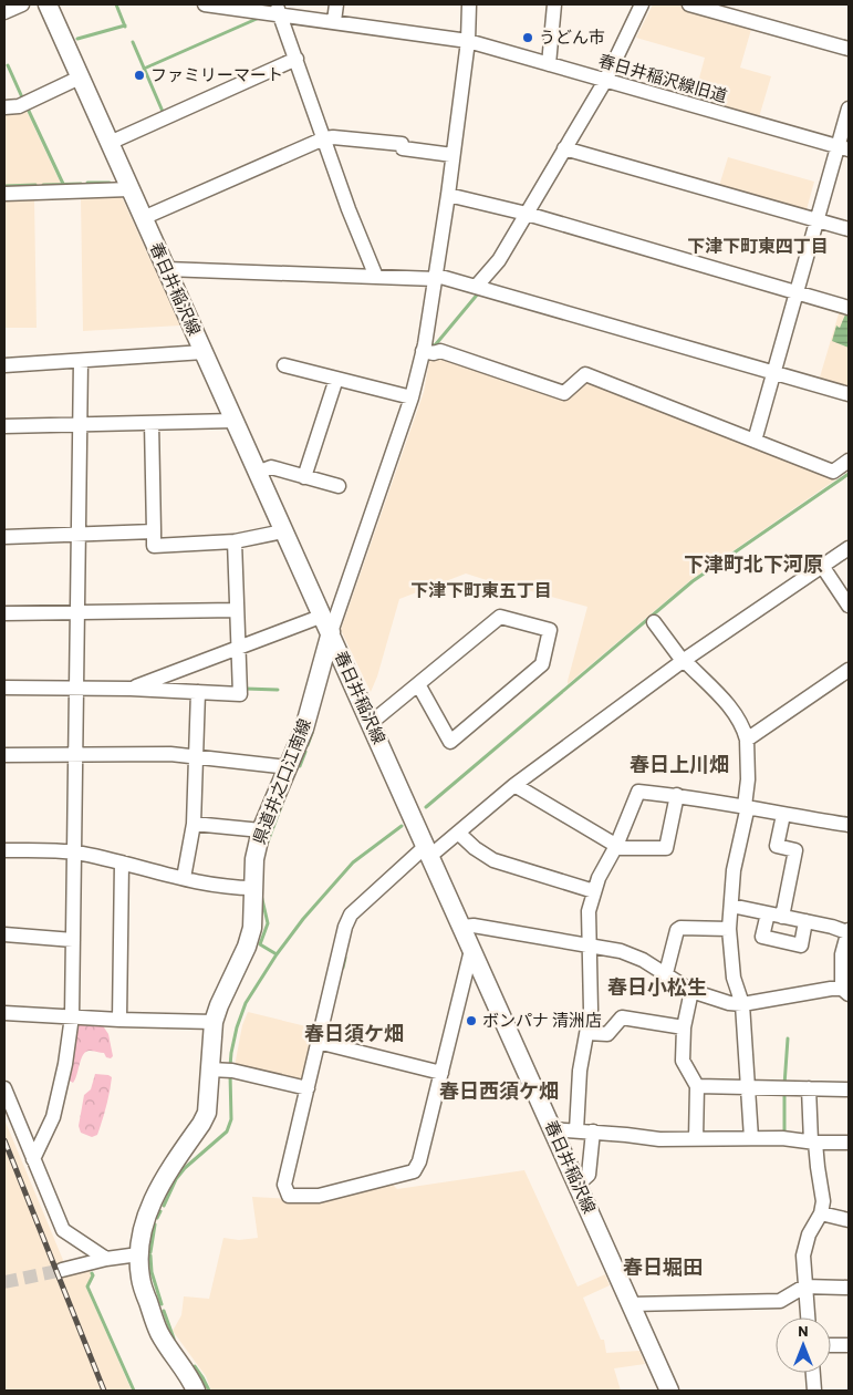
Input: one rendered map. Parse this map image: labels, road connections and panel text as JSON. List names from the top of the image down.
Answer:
{
  "streets": {
    "main road": ["春日井稲沢線", "県道井之口江南線"],
    "street": ["春日井稲沢線旧道"]
  },
  "crossings": [
    ["春日井稲沢線", "県道井之口江南線"]
  ],
  "districts": [
    "下津下町東四丁目",
    "下津町北下河原",
    "下津下町東五丁目",
    "春日上川畑",
    "春日小松生",
    "春日須ケ畑",
    "春日西須ケ畑",
    "春日堀田"
  ],
  "places": ["うどん市", "ファミリーマート", "ボンパナ 清洲店"],
  "north": "top"
}
